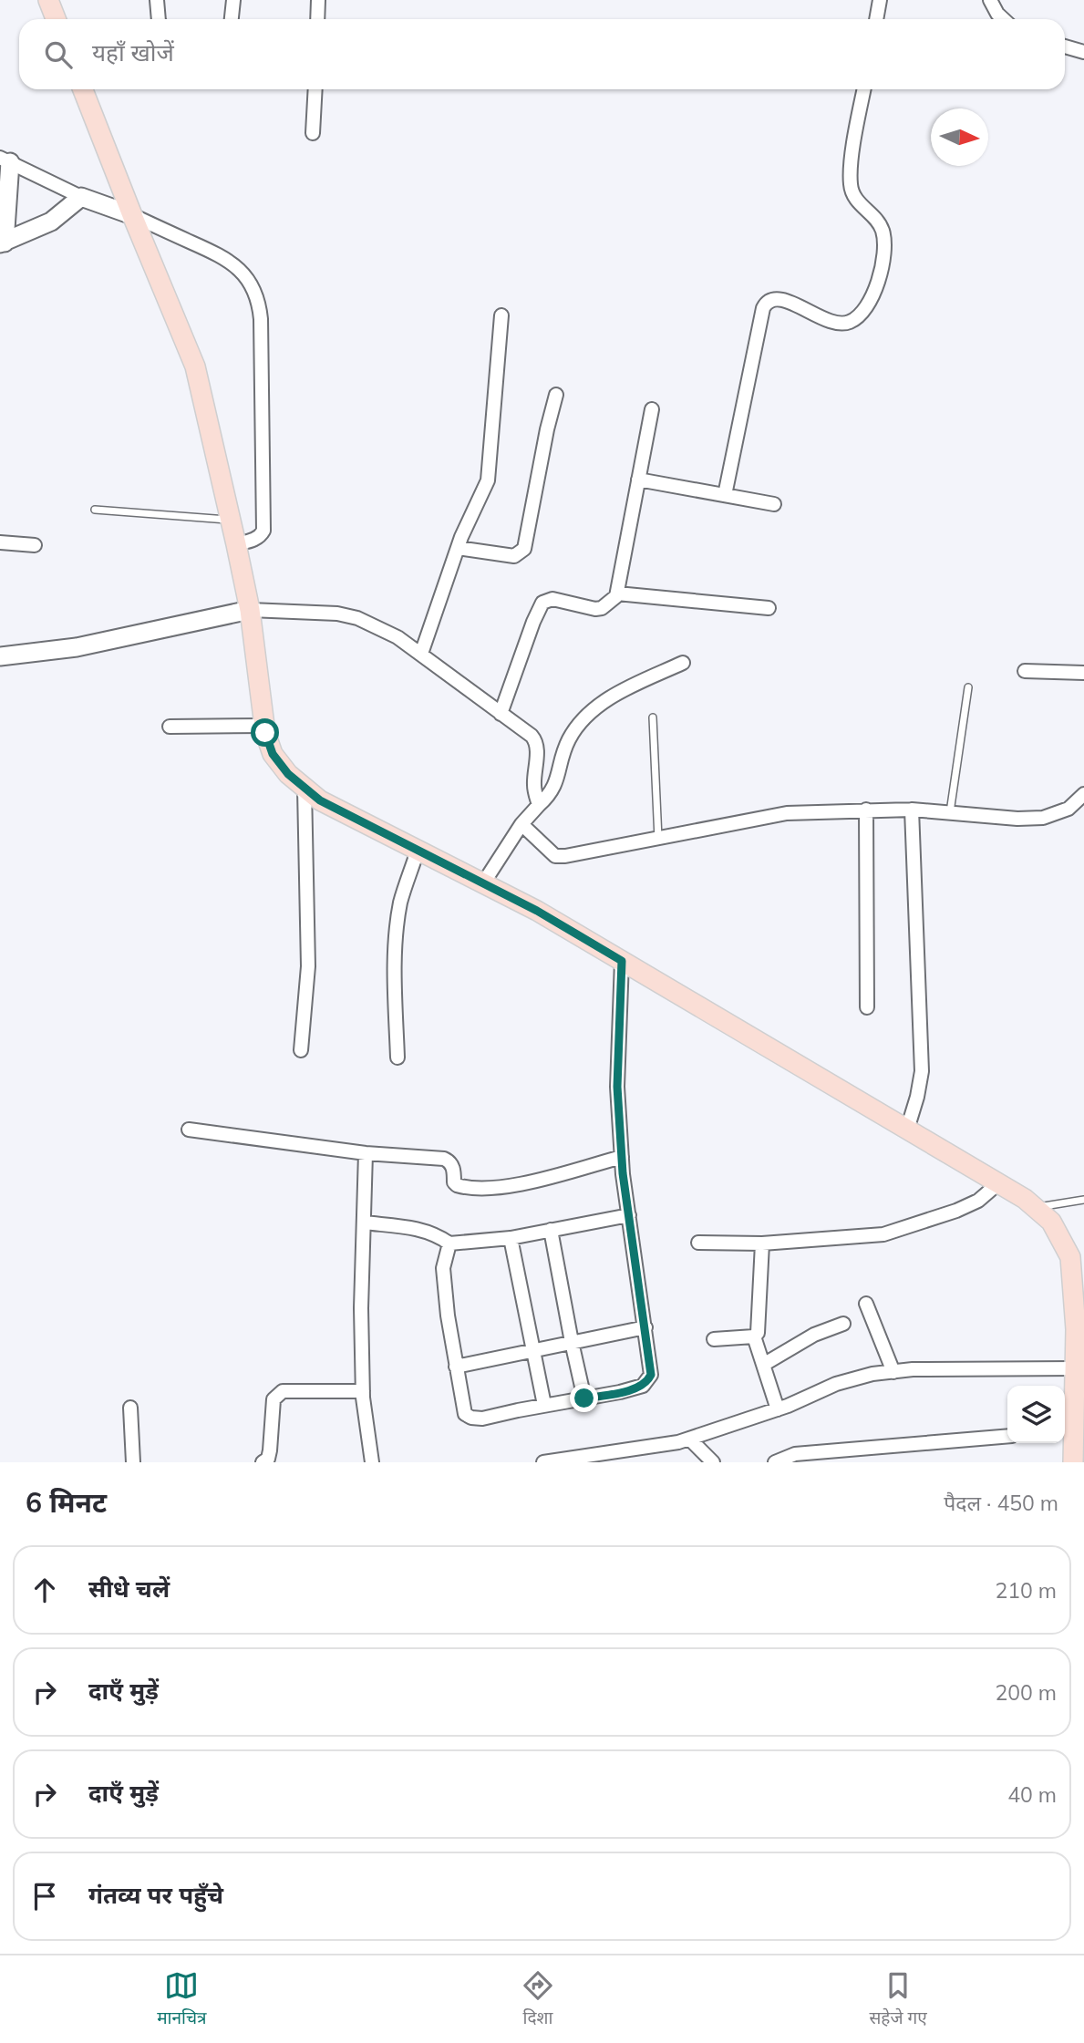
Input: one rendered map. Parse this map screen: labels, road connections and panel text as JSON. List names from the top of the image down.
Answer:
{
  "north": "right",
  "page": {
    "search": "यहाँ खोजें",
    "heading": ["6 मिनट", "पैदल · 450 m"],
    "list": [
      ["सीधे चलें", "210 m"],
      ["दाएँ मुड़ें", "200 m"],
      ["दाएँ मुड़ें", "40 m"],
      "गंतव्य पर पहुँचे"
    ],
    "nav": ["मानचित्र", "दिशा", "सहेजे गए"]
  }
}
